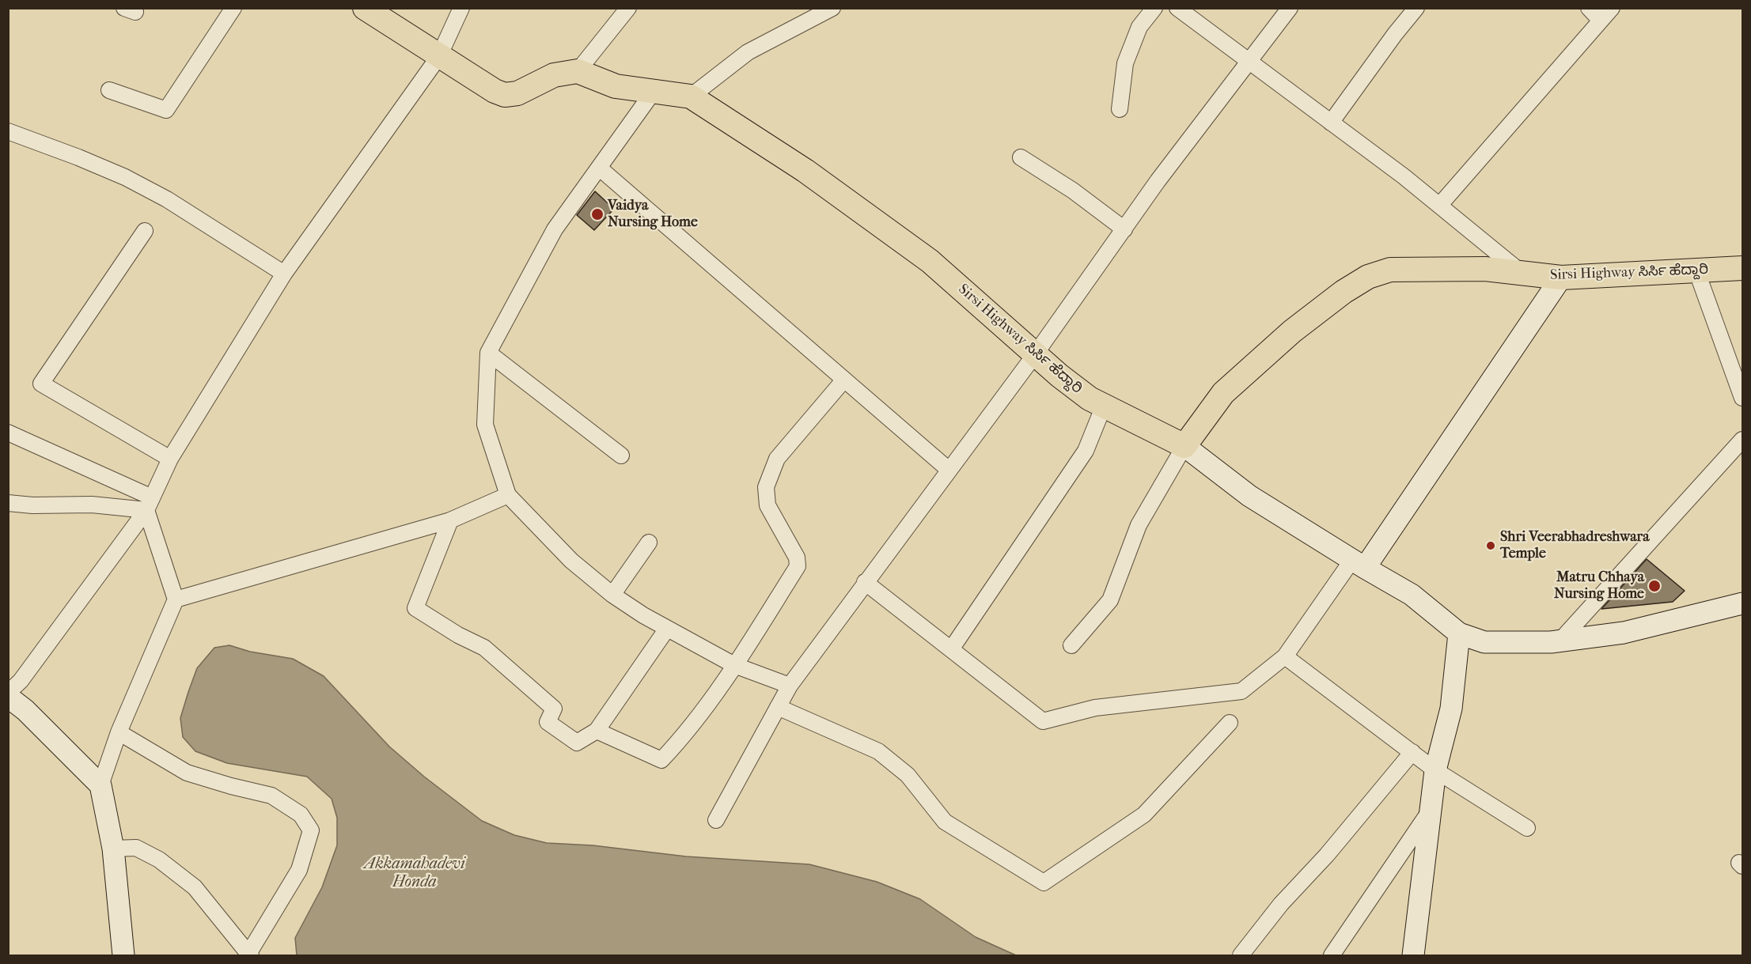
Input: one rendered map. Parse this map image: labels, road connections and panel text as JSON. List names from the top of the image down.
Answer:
{
  "streets": {
    "main road": ["Sirsi Highway ಸಿರ್ಸಿ ಹೆದ್ದಾರಿ"]
  },
  "water": ["Akkamahadevi Honda"],
  "places": ["Vaidya Nursing Home", "Shri Veerabhadreshwara Temple", "Matru Chhaya Nursing Home"]
}
